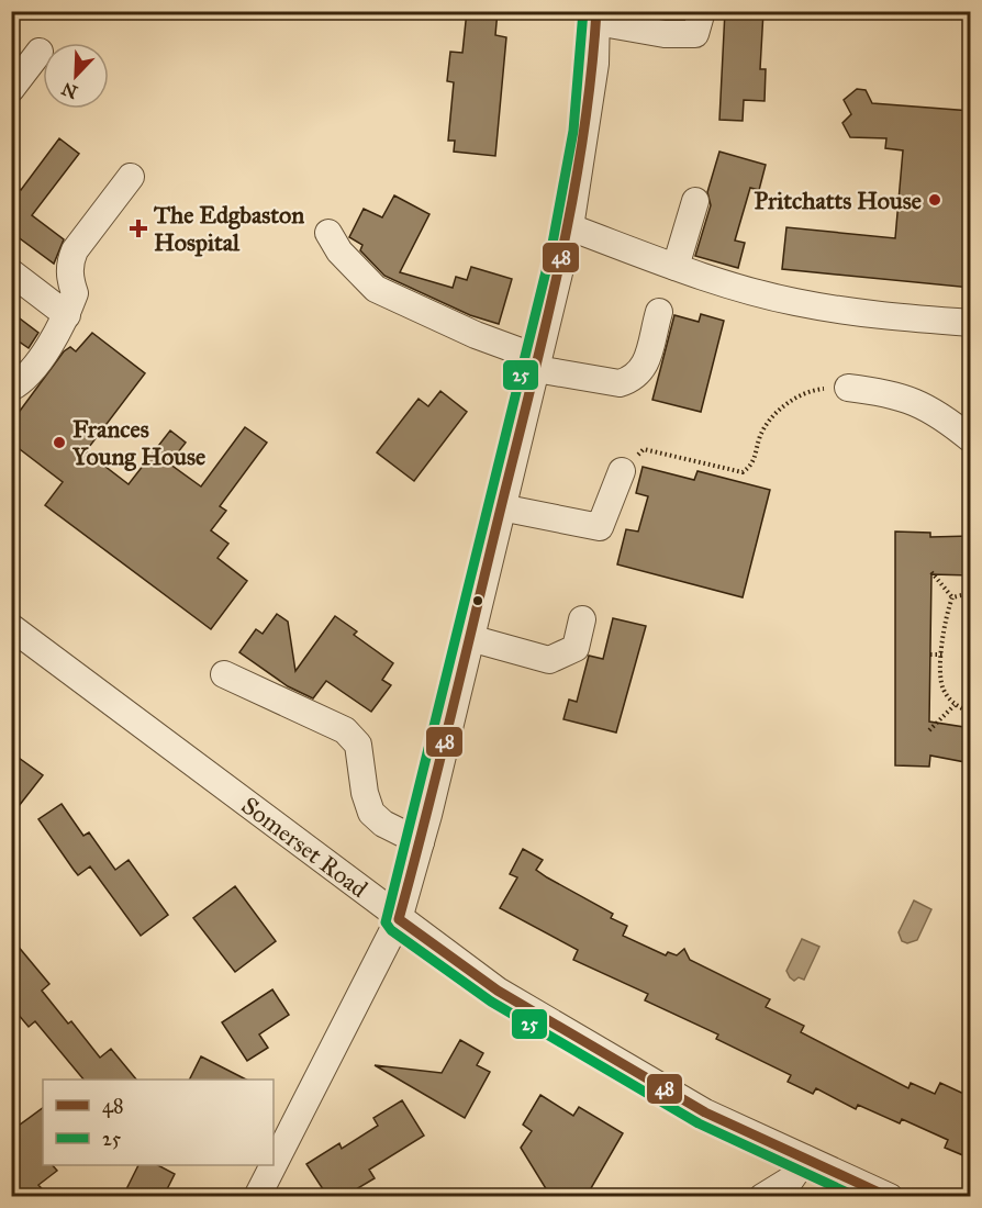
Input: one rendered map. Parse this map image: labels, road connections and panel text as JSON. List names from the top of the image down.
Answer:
{
  "streets": {
    "street": ["Somerset Road"]
  },
  "places": {
    "other": ["Pritchatts House", "Frances Young House"],
    "health": ["The Edgbaston Hospital"]
  },
  "lines": ["transit line 48", "transit line 25"],
  "legend": ["48", "25"],
  "north": "bottom left"
}
